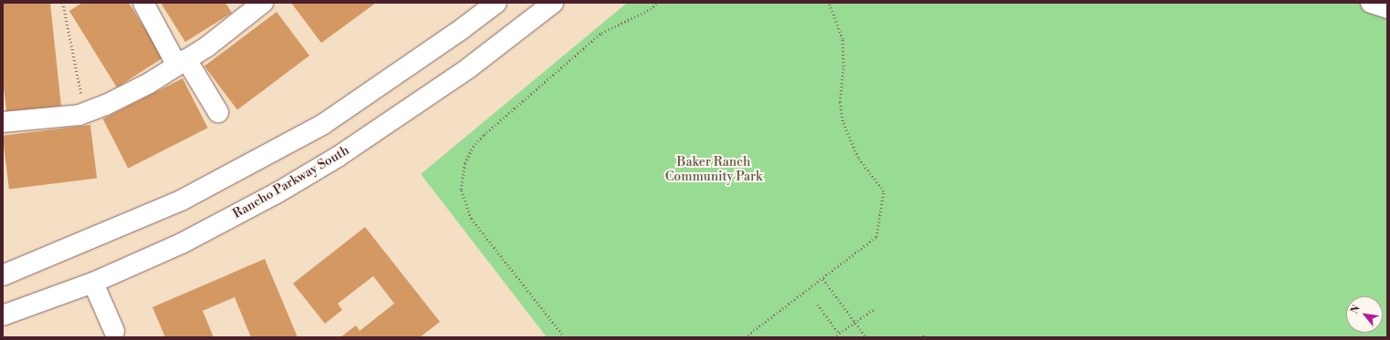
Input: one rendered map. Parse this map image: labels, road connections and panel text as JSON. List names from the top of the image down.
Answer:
{
  "streets": {
    "street": ["Rancho Parkway South"]
  },
  "parks": ["Baker Ranch Community Park"],
  "north": "top left"
}
